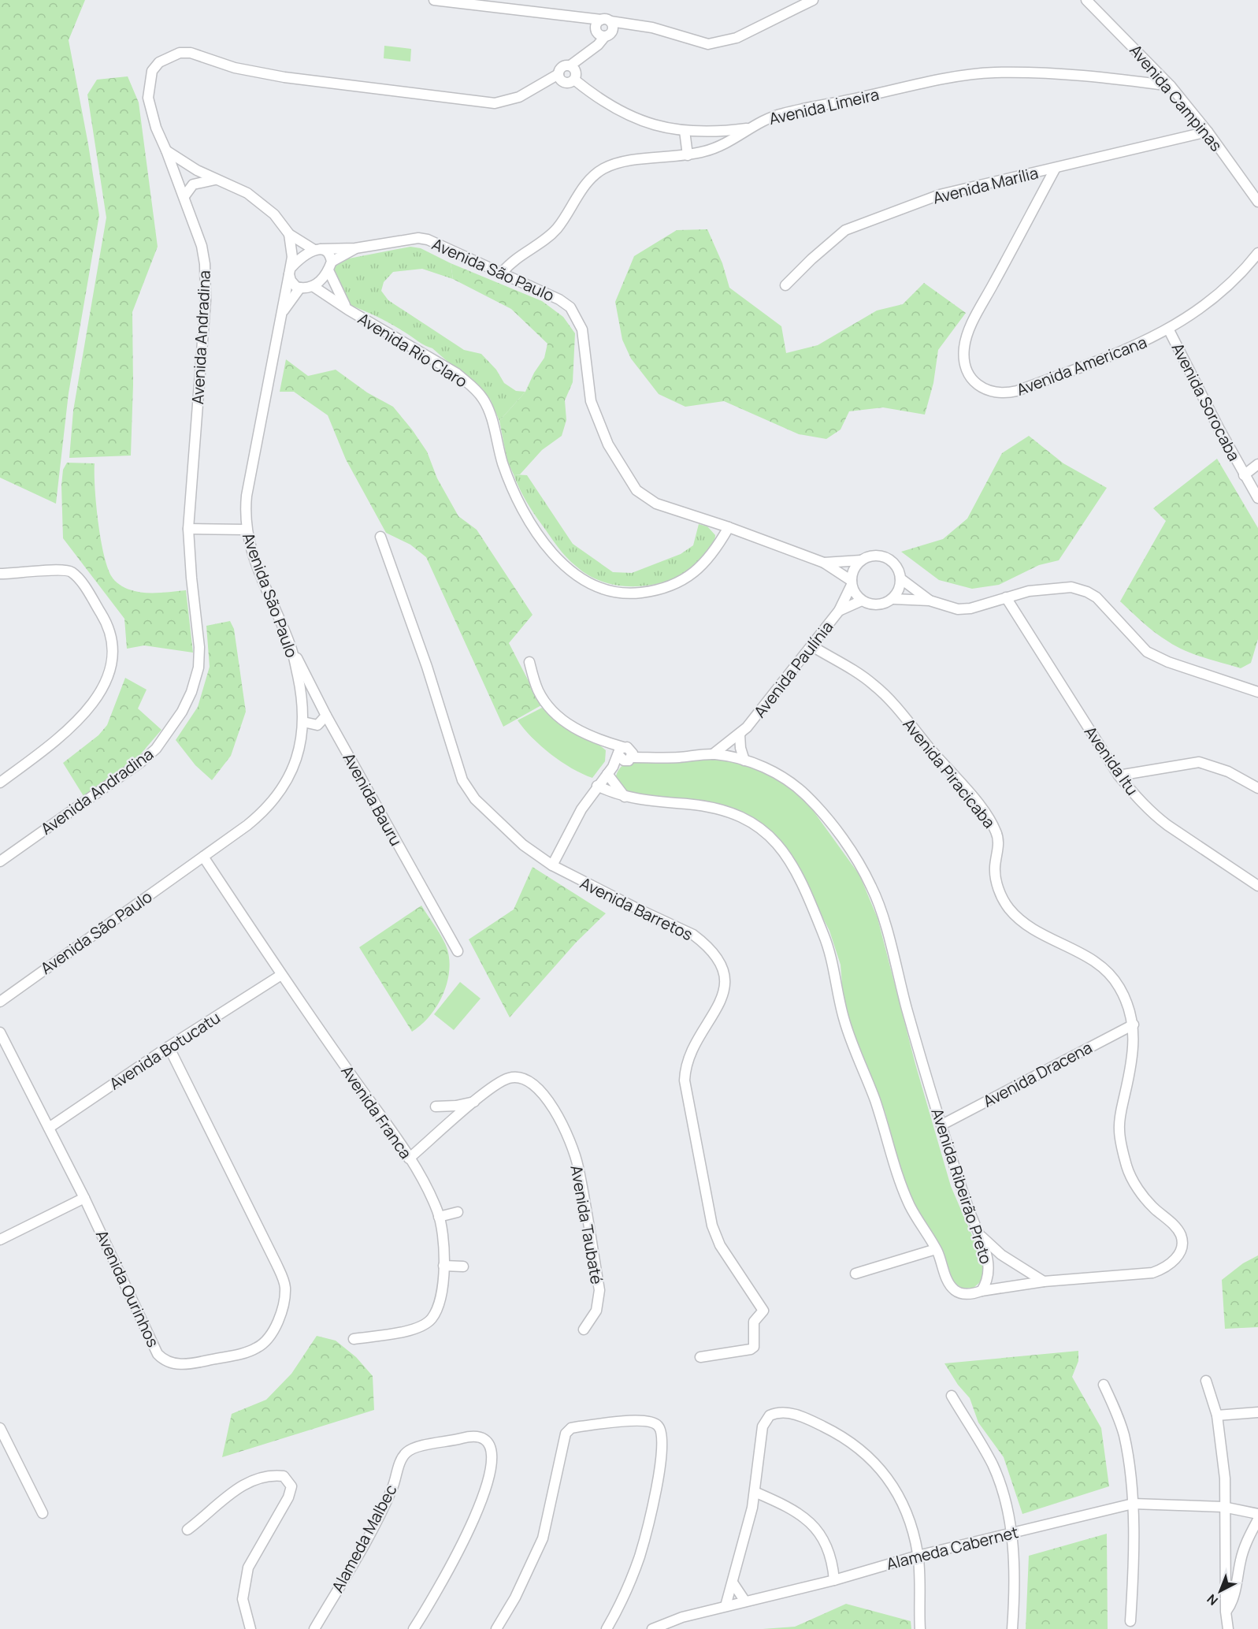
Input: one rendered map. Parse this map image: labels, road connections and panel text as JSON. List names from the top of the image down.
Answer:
{
  "streets": {
    "street": [
      "Avenida Campinas",
      "Avenida Limeira",
      "Avenida Marília",
      "Avenida São Paulo",
      "Avenida Andradina",
      "Avenida Rio Claro",
      "Avenida Americana",
      "Avenida Sorocaba",
      "Avenida Paulínia",
      "Avenida Itu",
      "Avenida Piracicaba",
      "Avenida Bauru",
      "Avenida Barretos",
      "Avenida Botucatu",
      "Avenida Dracena",
      "Avenida Franca",
      "Avenida Ribeirão Preto",
      "Avenida Taubaté",
      "Avenida Ourinhos",
      "Alameda Malbec",
      "Alameda Cabernet"
    ]
  },
  "crossings": [
    ["Avenida Campinas", "Avenida Limeira"],
    ["Avenida Campinas", "Avenida Marília"],
    ["Avenida Limeira", "Avenida São Paulo"],
    ["Avenida Marília", "Avenida Americana"],
    ["Avenida São Paulo", "Avenida Rio Claro"],
    ["Avenida São Paulo", "Avenida Paulínia"],
    ["Avenida São Paulo", "Avenida Bauru"],
    ["Avenida São Paulo", "Avenida Franca"],
    ["Avenida Americana", "Avenida Sorocaba"],
    ["Avenida Paulínia", "Avenida Piracicaba"],
    ["Avenida Paulínia", "Avenida Ribeirão Preto"],
    ["Avenida Piracicaba", "Avenida Dracena"],
    ["Avenida Piracicaba", "Avenida Ribeirão Preto"],
    ["Avenida Botucatu", "Avenida Franca"],
    ["Avenida Botucatu", "Avenida Ourinhos"],
    ["Avenida Dracena", "Avenida Ribeirão Preto"],
    ["Avenida Franca", "Avenida Taubaté"]
  ],
  "north": "bottom left"
}
